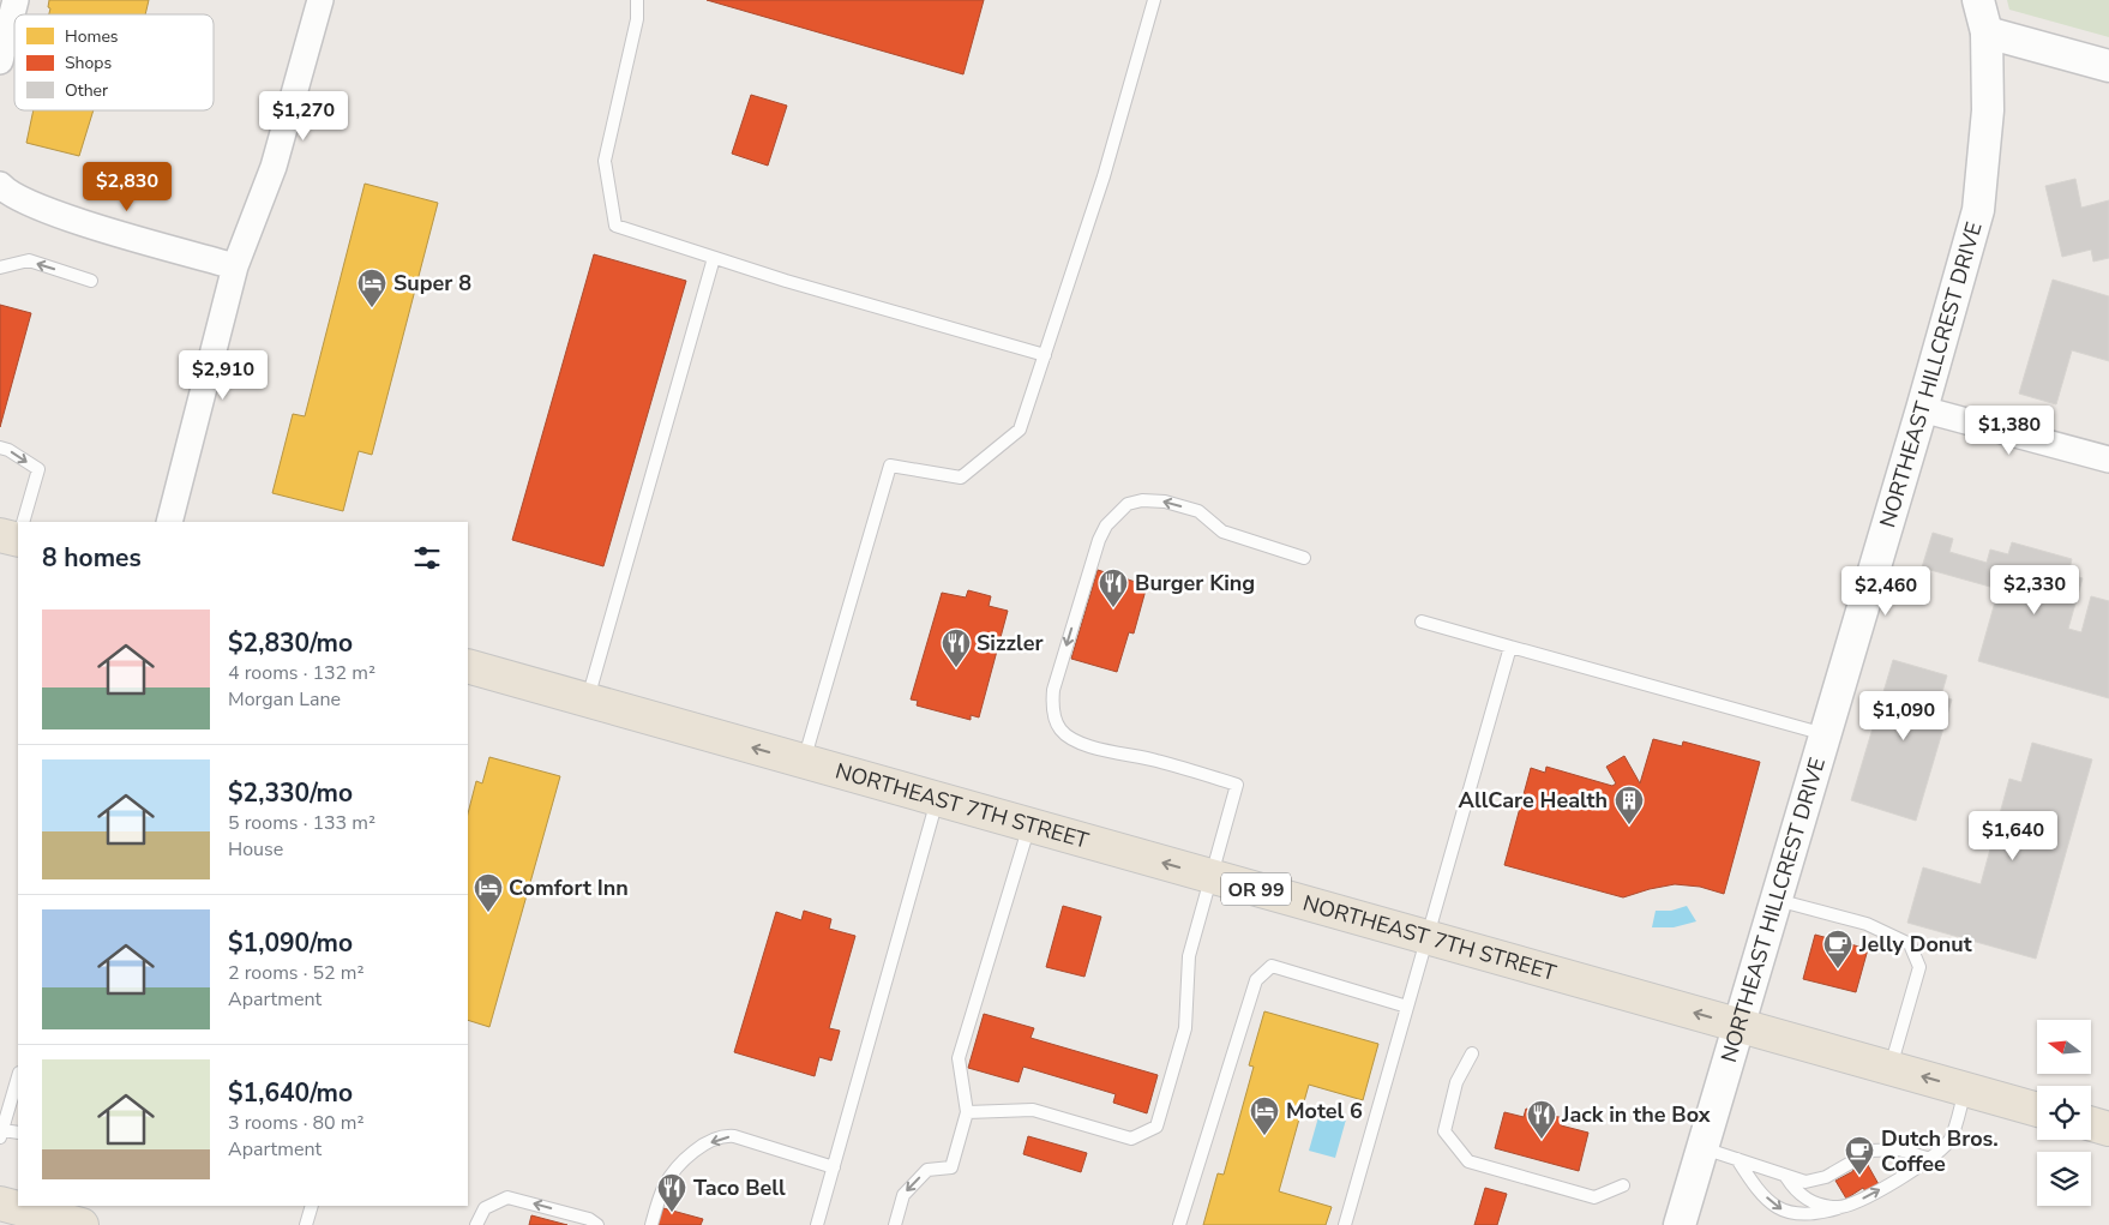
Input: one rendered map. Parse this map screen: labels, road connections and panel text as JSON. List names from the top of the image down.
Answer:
{
  "streets": {
    "highway": ["NORTHEAST 7TH STREET", "OR 99"],
    "street": ["NORTHEAST HILLCREST DRIVE"]
  },
  "crossings": [
    ["NORTHEAST HILLCREST DRIVE", "NORTHEAST 7TH STREET"]
  ],
  "one_way": ["NORTHEAST 7TH STREET"],
  "places": {
    "hotel": ["Super 8", "Comfort Inn", "Motel 6"],
    "restaurant": [
      "Burger King",
      "Sizzler",
      "Jack in the Box",
      "Taco Bell"
    ],
    "building": ["AllCare Health"],
    "cafe": ["Jelly Donut", "Dutch Bros. Coffee"]
  },
  "legend": ["Homes", "Shops", "Other"],
  "north": "left",
  "page": {
    "price": [
      "$1,270",
      "$2,830",
      "$2,910",
      "$1,380",
      "$2,330",
      "$2,460",
      "$1,090",
      "$1,640"
    ],
    "heading": "8 homes",
    "list": [
      {
        "name": "$2,830/mo",
        "note": "4 rooms · 132 m² · Morgan Lane"
      },
      {
        "name": "$2,330/mo",
        "note": "5 rooms · 133 m² · House"
      },
      {
        "name": "$1,090/mo",
        "note": "2 rooms · 52 m² · Apartment"
      },
      {
        "name": "$1,640/mo",
        "note": "3 rooms · 80 m² · Apartment"
      }
    ]
  }
}
